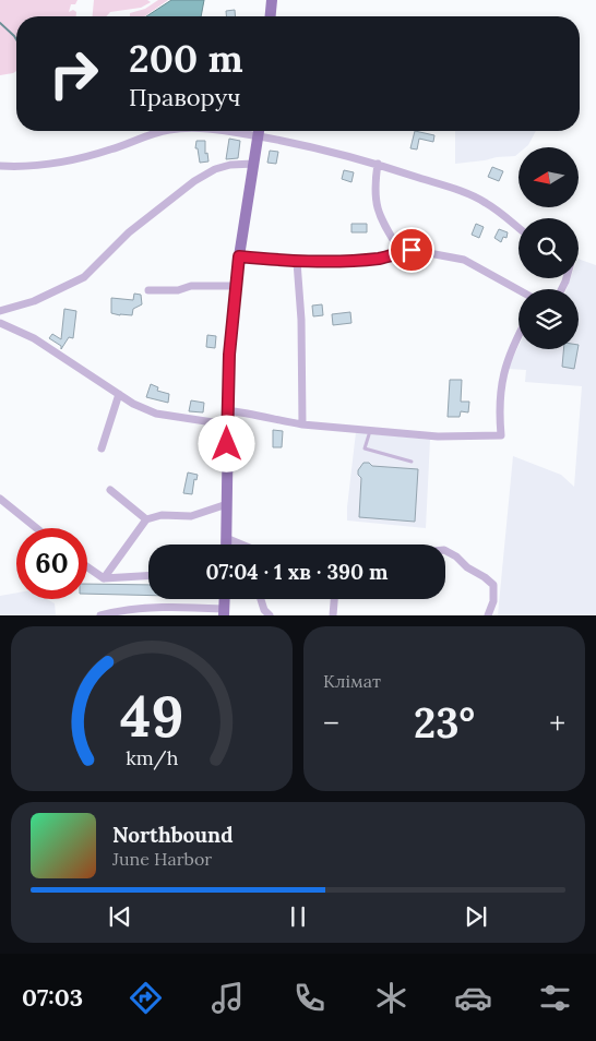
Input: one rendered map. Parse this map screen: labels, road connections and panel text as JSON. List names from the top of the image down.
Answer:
{
  "north": "left",
  "page": {
    "turn": ["200 m", "Праворуч"],
    "limit": "60",
    "trip": "07:04 · 1 хв · 390 m",
    "tile": "Клімат",
    "heat": ["−", "23°", "+"],
    "song": ["Northbound", "June Harbor"],
    "tabs": "07:03",
    "gauge": ["49", "km/h"]
  }
}
